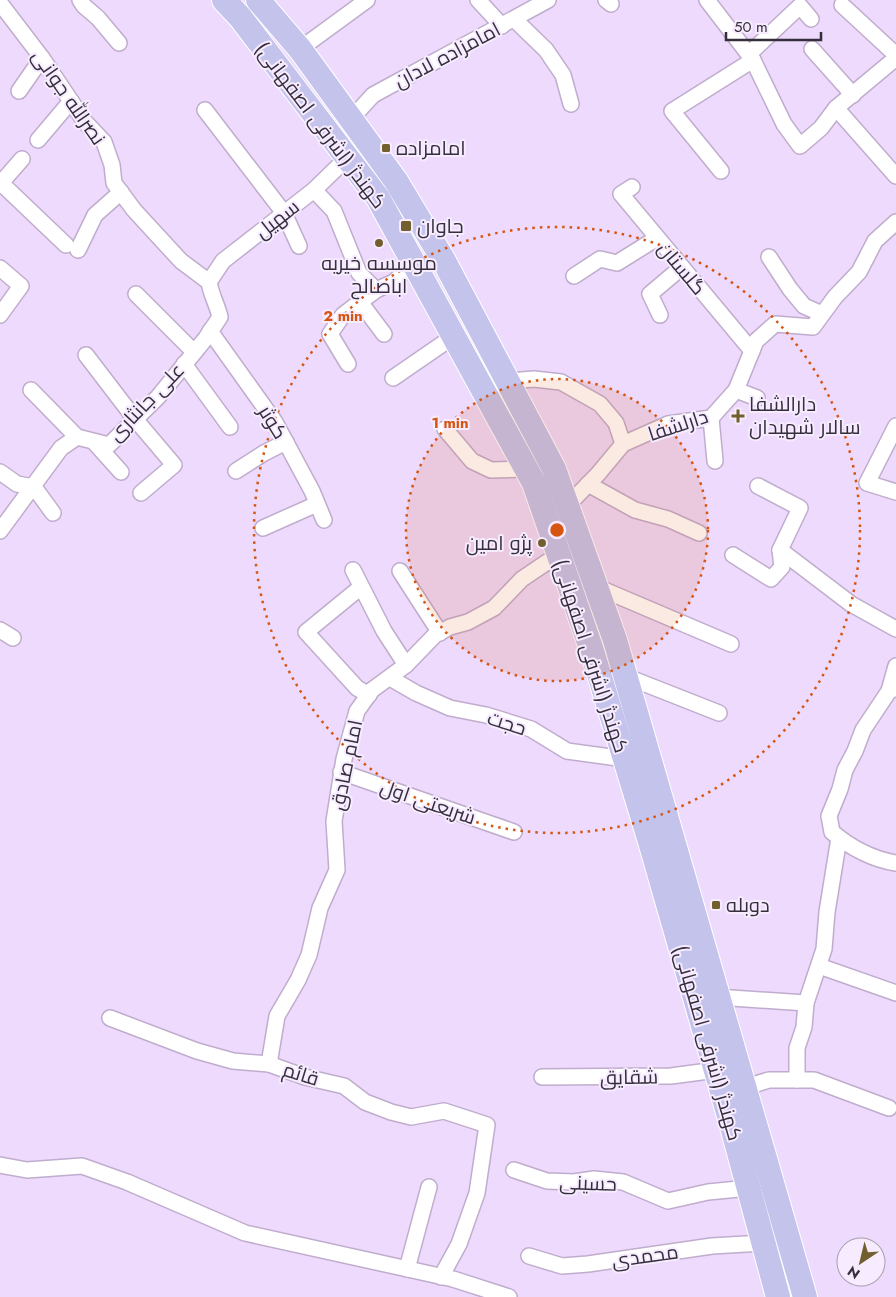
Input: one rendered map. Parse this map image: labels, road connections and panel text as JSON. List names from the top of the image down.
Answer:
{
  "streets": {
    "main road": ["کهندژ (اشرفی اصفهانی)"],
    "street": [
      "امامزاده لادان",
      "نصرالله جوانی",
      "سهیل",
      "گلستان",
      "علی جانثاری",
      "کوثر",
      "دارلشفا",
      "حجت",
      "امام صادق",
      "شریعتی اول",
      "قائم",
      "شقایق",
      "حسینی",
      "محمدی"
    ]
  },
  "crossings": [
    ["امامزاده لادان", "کهندژ (اشرفی اصفهانی)"],
    ["نصرالله جوانی", "سهیل"],
    ["نصرالله جوانی", "علی جانثاری"],
    ["کهندژ (اشرفی اصفهانی)", "سهیل"],
    ["کهندژ (اشرفی اصفهانی)", "دارلشفا"],
    ["کهندژ (اشرفی اصفهانی)", "حجت"],
    ["کهندژ (اشرفی اصفهانی)", "امام صادق"],
    ["کهندژ (اشرفی اصفهانی)", "شقایق"],
    ["کهندژ (اشرفی اصفهانی)", "حسینی"],
    ["کهندژ (اشرفی اصفهانی)", "محمدی"],
    ["سهیل", "علی جانثاری"],
    ["گلستان", "دارلشفا"],
    ["علی جانثاری", "کوثر"],
    ["حجت", "امام صادق"],
    ["امام صادق", "شریعتی اول"],
    ["امام صادق", "قائم"]
  ],
  "places": {
    "transit": ["امامزاده", "جاوان", "دوبله"],
    "other": ["موسسه خیریه اباصالح", "پژو امین"],
    "health": ["دارالشفا سالار شهیدان"]
  },
  "scale_bar": "50 m",
  "north": "bottom left",
  "rings": ["2 min", "1 min"]
}
